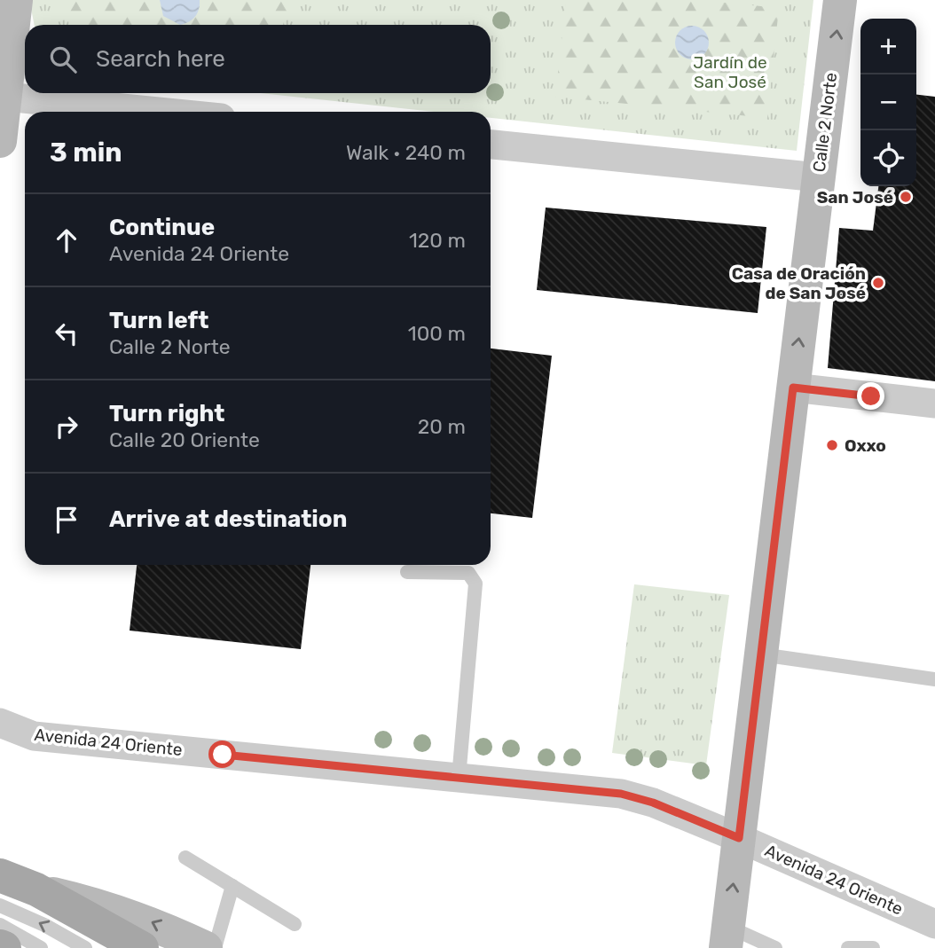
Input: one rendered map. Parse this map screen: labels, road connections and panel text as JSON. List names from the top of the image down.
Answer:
{
  "streets": {
    "street": ["Calle 2 Norte", "Avenida 24 Oriente"]
  },
  "crossings": [
    ["Calle 2 Norte", "Avenida 24 Oriente"]
  ],
  "one_way": ["Calle 2 Norte"],
  "parks": ["Jardín de San José"],
  "places": ["San José", "Casa de Oración de San José", "Oxxo"],
  "page": {
    "map_buttons": ["+", "−"],
    "search": "Search here",
    "heading": ["3 min", "Walk · 240 m"],
    "list": [
      ["Continue", "Avenida 24 Oriente", "120 m"],
      ["Turn left", "Calle 2 Norte", "100 m"],
      ["Turn right", "Calle 20 Oriente", "20 m"],
      "Arrive at destination"
    ]
  }
}
